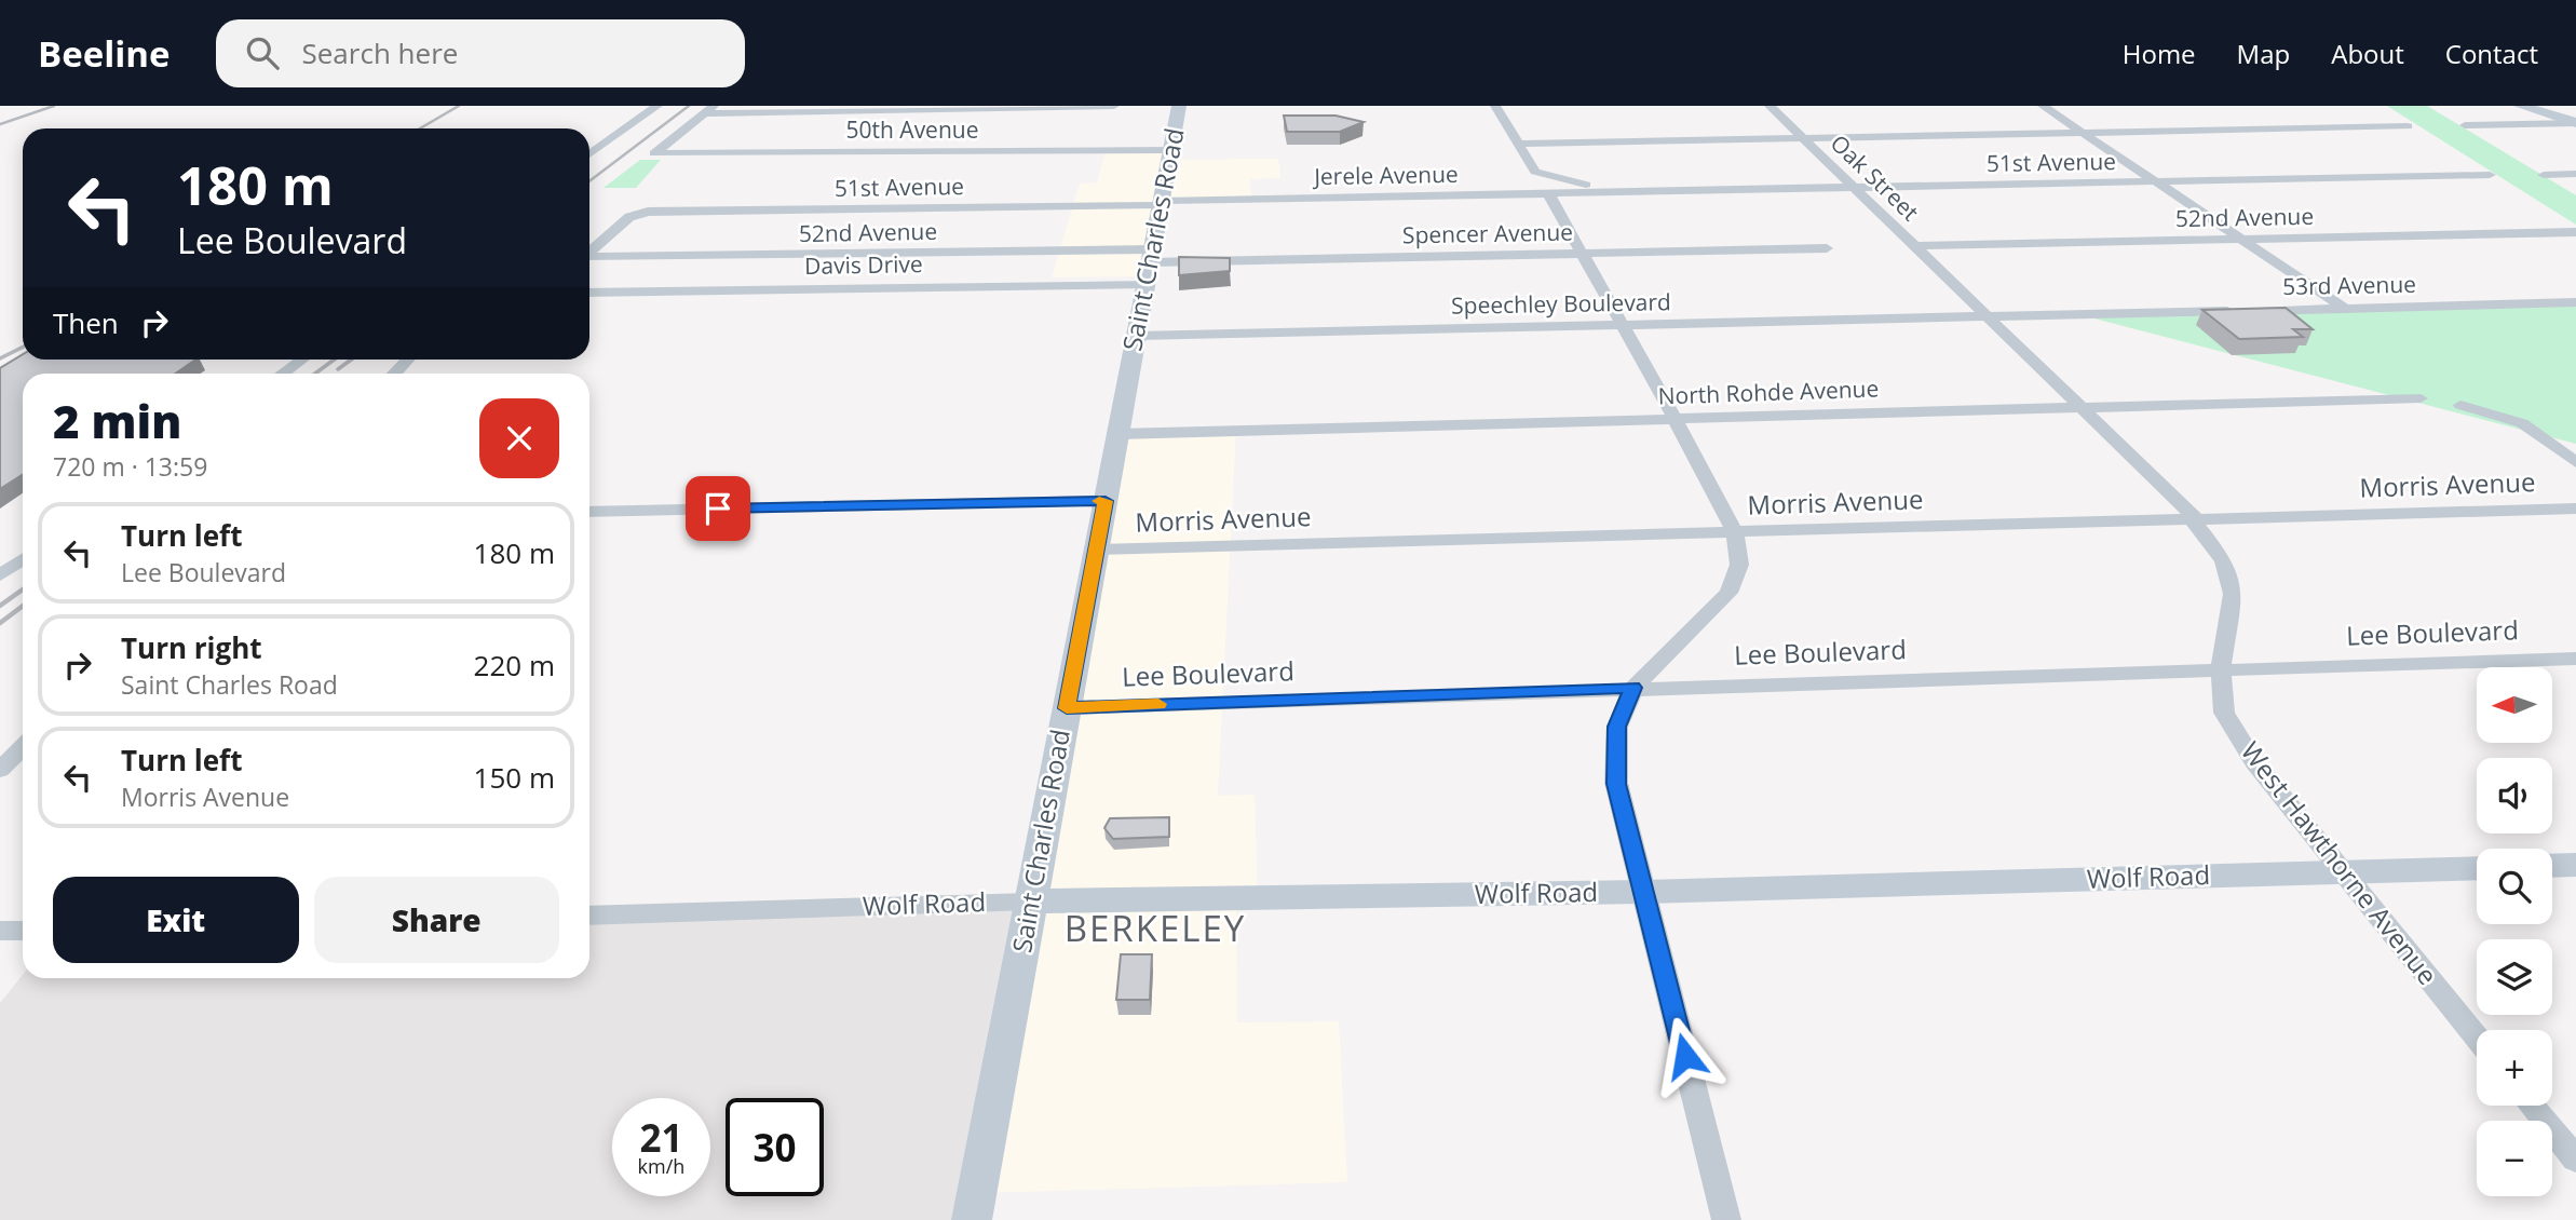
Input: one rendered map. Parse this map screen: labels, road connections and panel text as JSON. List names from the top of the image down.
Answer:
{
  "streets": {
    "main road": ["Saint Charles Road", "Wolf Road"],
    "street": [
      "50th Avenue",
      "51st Avenue",
      "Jerele Avenue",
      "Oak Street",
      "52nd Avenue",
      "Spencer Avenue",
      "Davis Drive",
      "53rd Avenue",
      "Speechley Boulevard",
      "North Rohde Avenue",
      "Morris Avenue",
      "Lee Boulevard",
      "West Hawthorne Avenue"
    ]
  },
  "crossings": [
    ["50th Avenue", "Saint Charles Road"],
    ["51st Avenue", "Jerele Avenue"],
    ["51st Avenue", "Oak Street"],
    ["51st Avenue", "Saint Charles Road"],
    ["Jerele Avenue", "Saint Charles Road"],
    ["Oak Street", "52nd Avenue"],
    ["Oak Street", "West Hawthorne Avenue"],
    ["52nd Avenue", "Spencer Avenue"],
    ["52nd Avenue", "Saint Charles Road"],
    ["Spencer Avenue", "Saint Charles Road"],
    ["Saint Charles Road", "Davis Drive"],
    ["Saint Charles Road", "Speechley Boulevard"],
    ["Saint Charles Road", "North Rohde Avenue"],
    ["Saint Charles Road", "Morris Avenue"],
    ["Saint Charles Road", "Lee Boulevard"],
    ["Saint Charles Road", "Wolf Road"],
    ["53rd Avenue", "Speechley Boulevard"],
    ["53rd Avenue", "West Hawthorne Avenue"],
    ["Speechley Boulevard", "West Hawthorne Avenue"],
    ["North Rohde Avenue", "West Hawthorne Avenue"],
    ["Morris Avenue", "West Hawthorne Avenue"],
    ["Lee Boulevard", "West Hawthorne Avenue"],
    ["West Hawthorne Avenue", "Wolf Road"]
  ],
  "districts": ["BERKELEY"],
  "north": "left",
  "page": {
    "header": "Beeline",
    "search": "Search here",
    "nav": [
      "Home",
      "Map",
      "About",
      "Contact"
    ],
    "turn": ["180 m", "Lee Boulevard"],
    "then": "Then",
    "heading": ["2 min", "720 m · 13:59"],
    "list": [
      {
        "name": "Turn left",
        "note": "Lee Boulevard",
        "value": "180 m"
      },
      {
        "name": "Turn right",
        "note": "Saint Charles Road",
        "value": "220 m"
      },
      {
        "name": "Turn left",
        "note": "Morris Avenue",
        "value": "150 m"
      }
    ],
    "map_buttons": ["+", "−"],
    "buttons": ["Exit", "Share"],
    "speed": "21 km/h",
    "limit": "30"
  }
}
